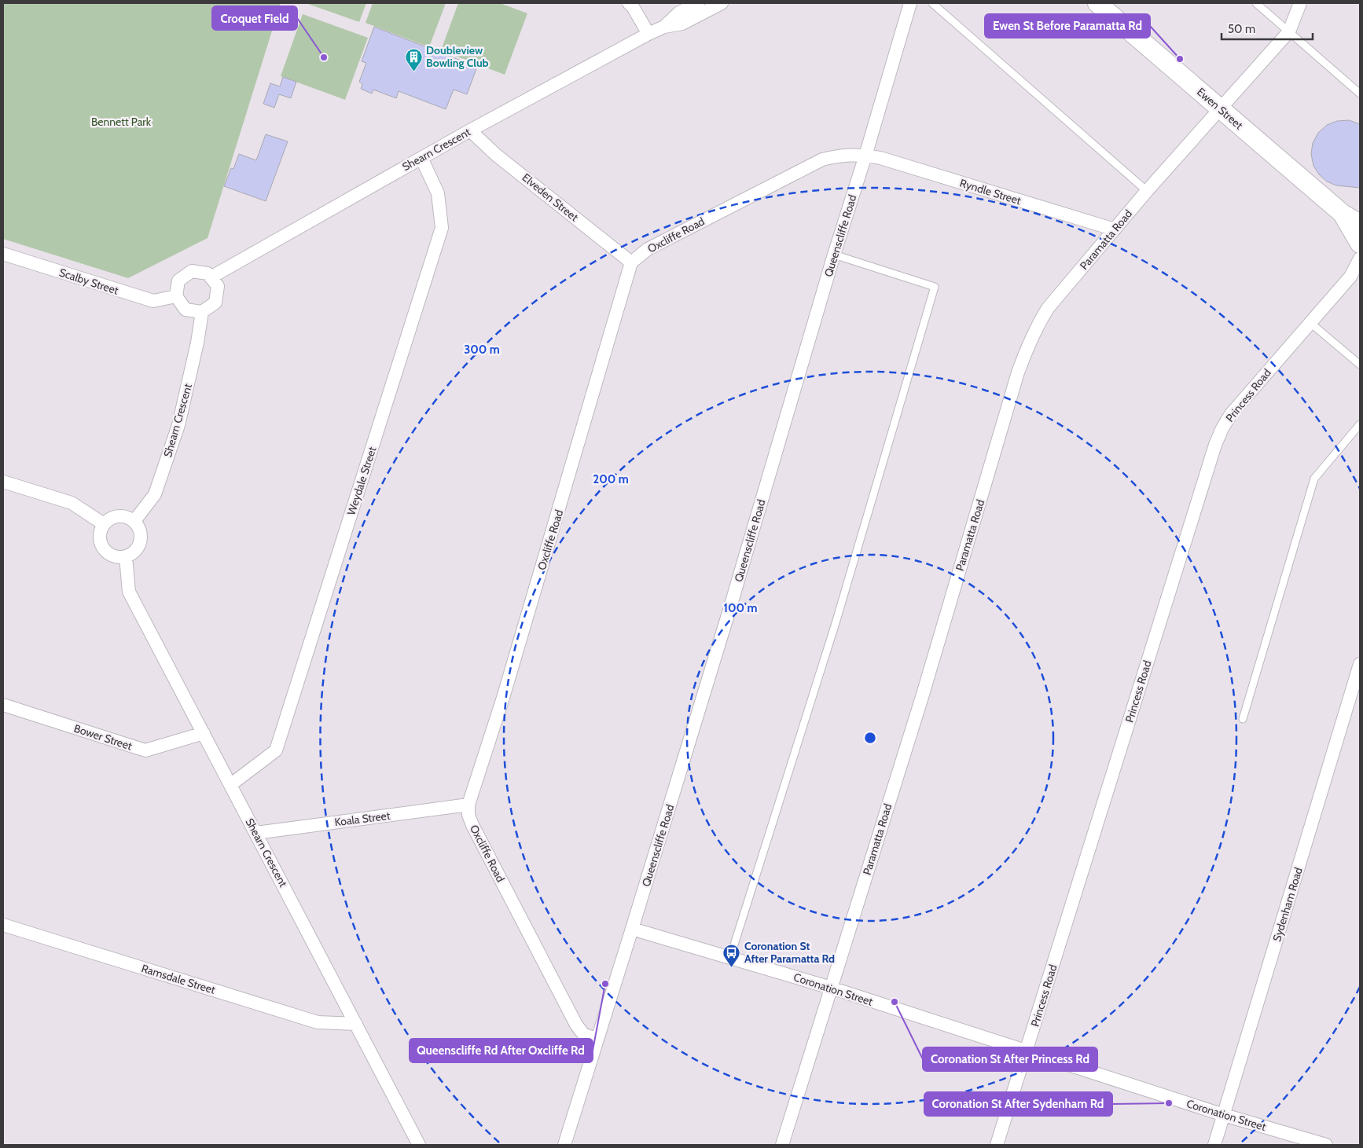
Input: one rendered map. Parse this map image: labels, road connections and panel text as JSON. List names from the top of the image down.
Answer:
{
  "streets": {
    "main road": ["Ewen Street"],
    "street": [
      "Shearn Crescent",
      "Ryndle Street",
      "Elveden Street",
      "Oxcliffe Road",
      "Queenscliffe Road",
      "Paramatta Road",
      "Scalby Street",
      "Princess Road",
      "Weydale Street",
      "Bower Street",
      "Koala Street",
      "Sydenham Road",
      "Ramsdale Street",
      "Coronation Street"
    ]
  },
  "crossings": [
    ["Ewen Street", "Paramatta Road"],
    ["Shearn Crescent", "Elveden Street"],
    ["Shearn Crescent", "Scalby Street"],
    ["Shearn Crescent", "Weydale Street"],
    ["Shearn Crescent", "Bower Street"],
    ["Shearn Crescent", "Koala Street"],
    ["Shearn Crescent", "Ramsdale Street"],
    ["Ryndle Street", "Oxcliffe Road"],
    ["Ryndle Street", "Queenscliffe Road"],
    ["Ryndle Street", "Paramatta Road"],
    ["Elveden Street", "Oxcliffe Road"],
    ["Oxcliffe Road", "Queenscliffe Road"],
    ["Oxcliffe Road", "Koala Street"],
    ["Queenscliffe Road", "Coronation Street"],
    ["Paramatta Road", "Coronation Street"],
    ["Princess Road", "Coronation Street"],
    ["Sydenham Road", "Coronation Street"]
  ],
  "parks": ["Bennett Park"],
  "places": {
    "other": [
      "Croquet Field",
      "Ewen St Before Paramatta Rd",
      "Queenscliffe Rd After Oxcliffe Rd",
      "Coronation St After Princess Rd",
      "Coronation St After Sydenham Rd"
    ],
    "building": ["Doubleview Bowling Club"],
    "bus stop": ["Coronation St After Paramatta Rd"]
  },
  "scale_bar": "50 m",
  "rings": ["300 m", "200 m", "100 m"]
}
